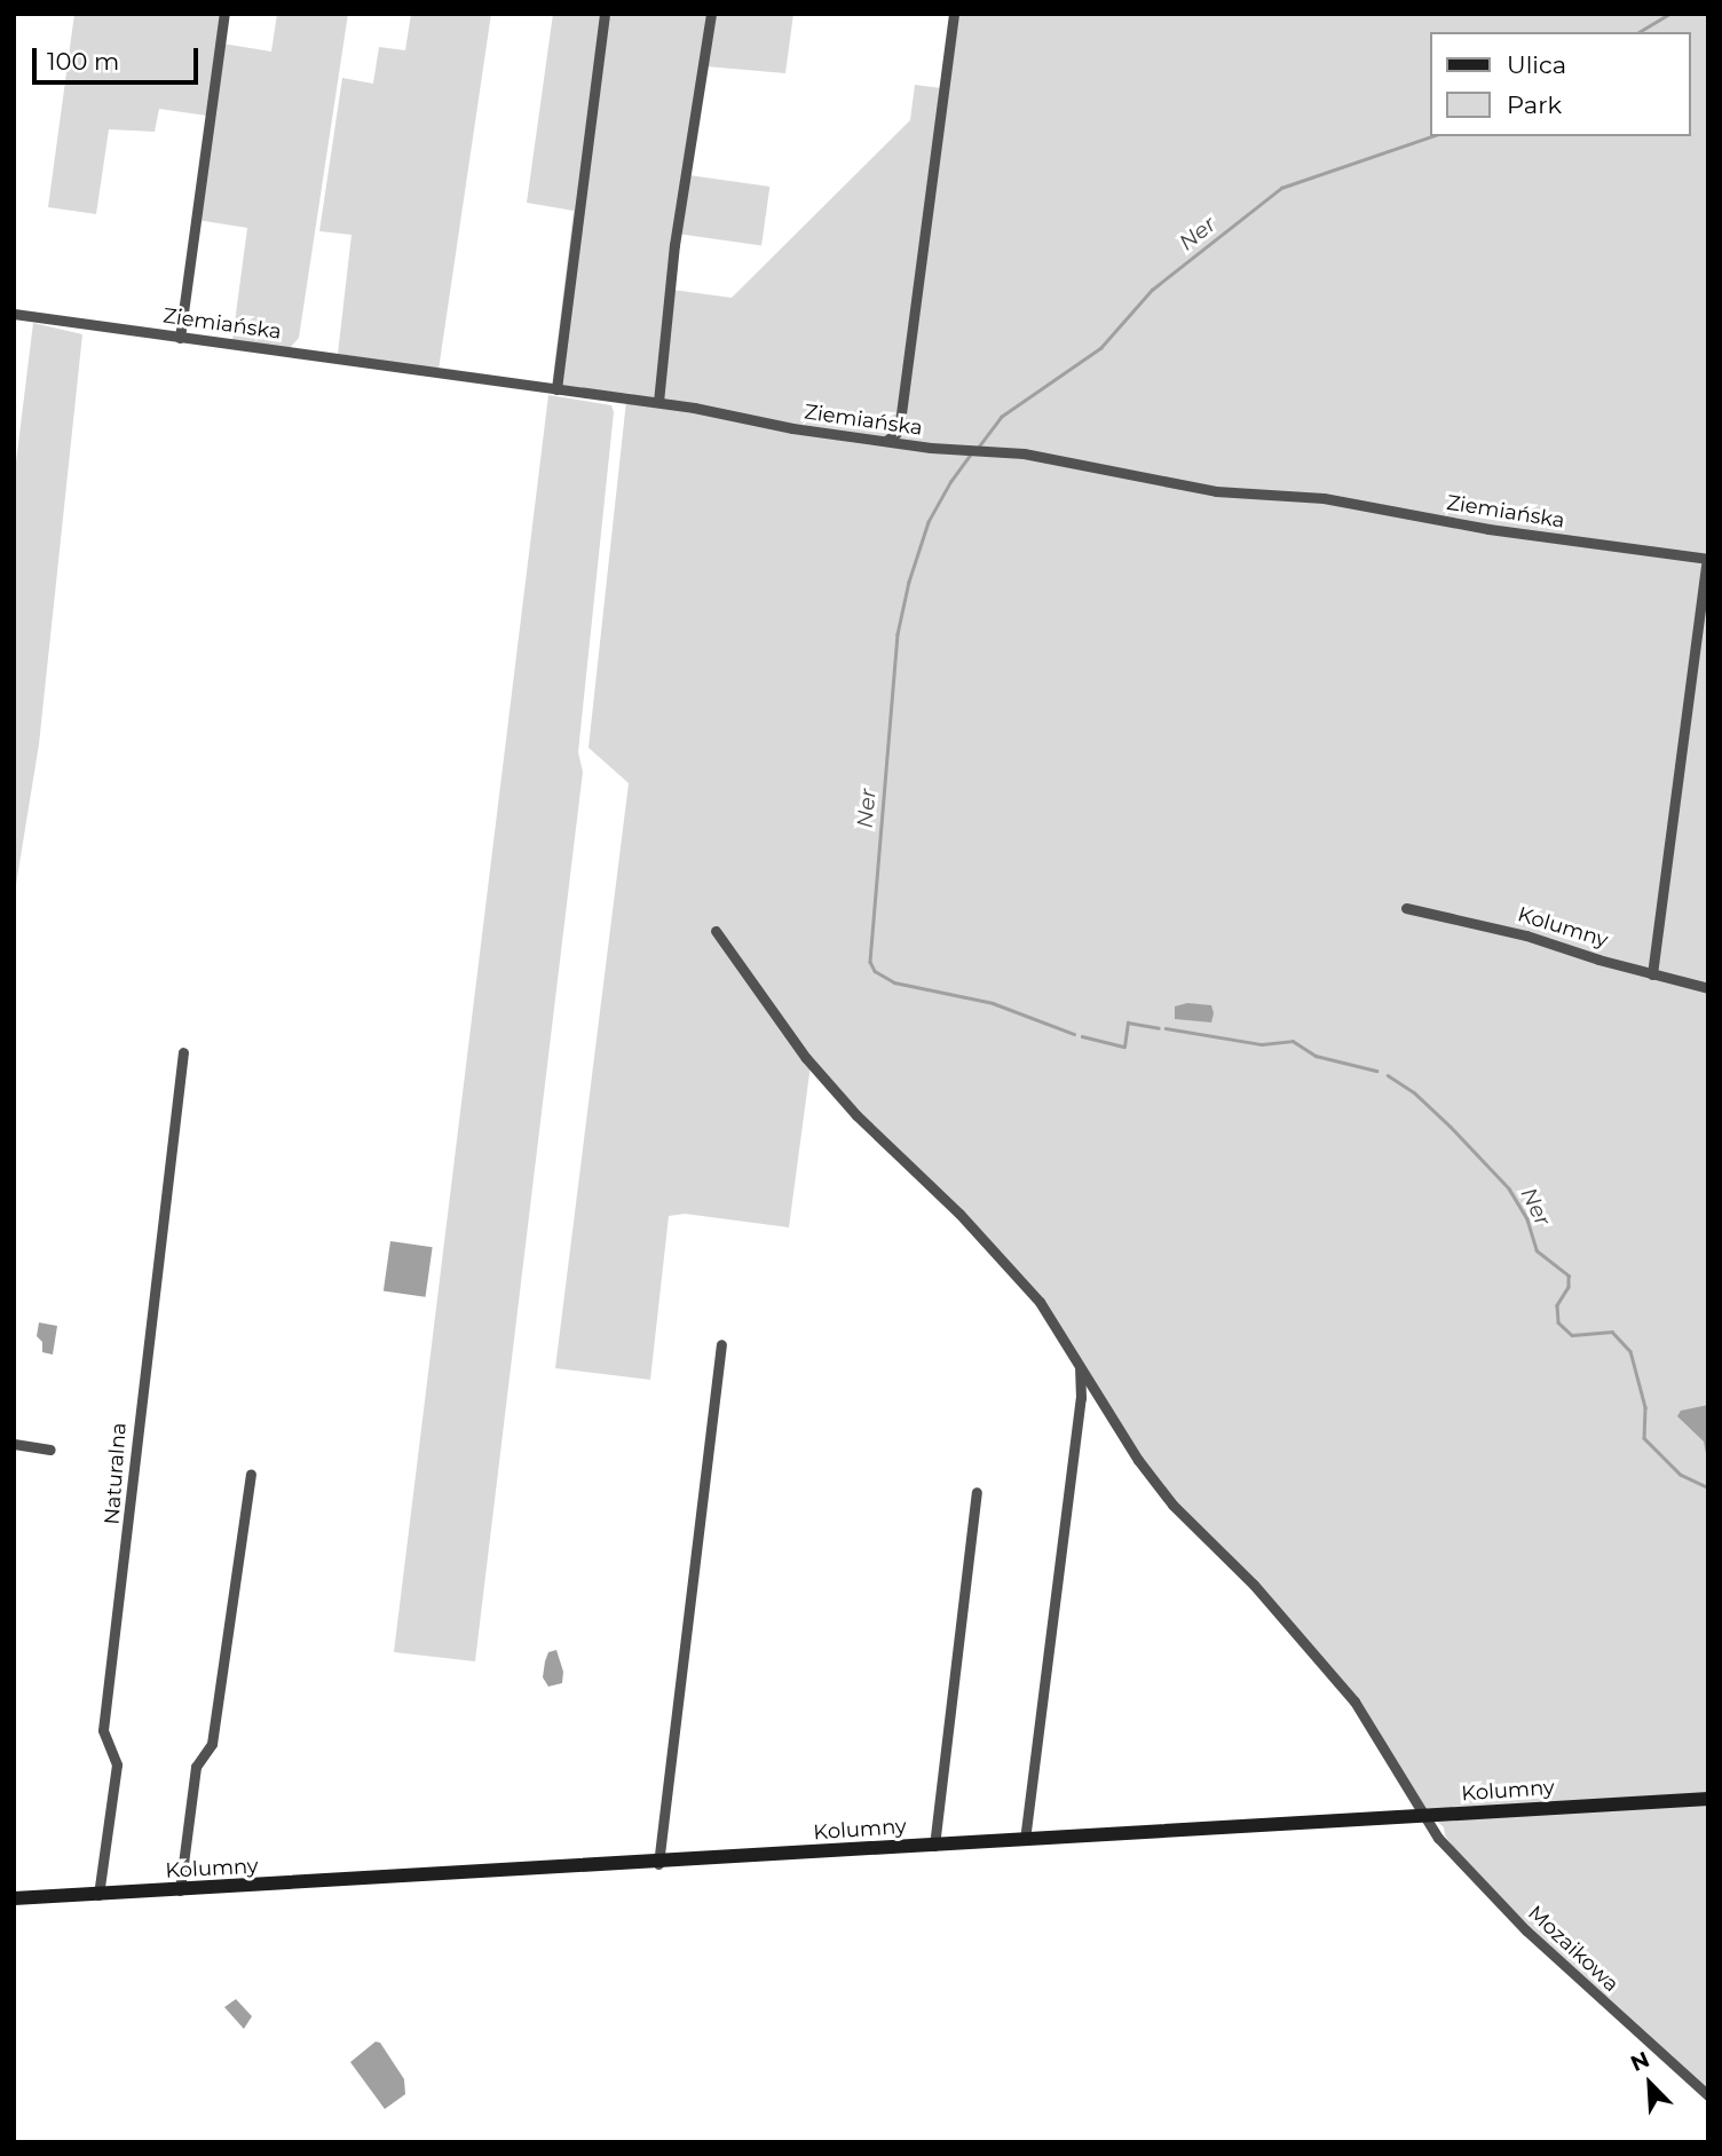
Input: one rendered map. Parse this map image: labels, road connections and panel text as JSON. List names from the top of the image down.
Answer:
{
  "streets": {
    "street": [
      "Ziemiańska",
      "Kolumny",
      "Naturalna",
      "Mozaikowa"
    ]
  },
  "crossings": [
    ["Kolumny", "Naturalna"],
    ["Kolumny", "Mozaikowa"]
  ],
  "water": ["Ner"],
  "legend": ["Ulica", "Park"],
  "scale_bar": "100 m",
  "north": "top left"
}
